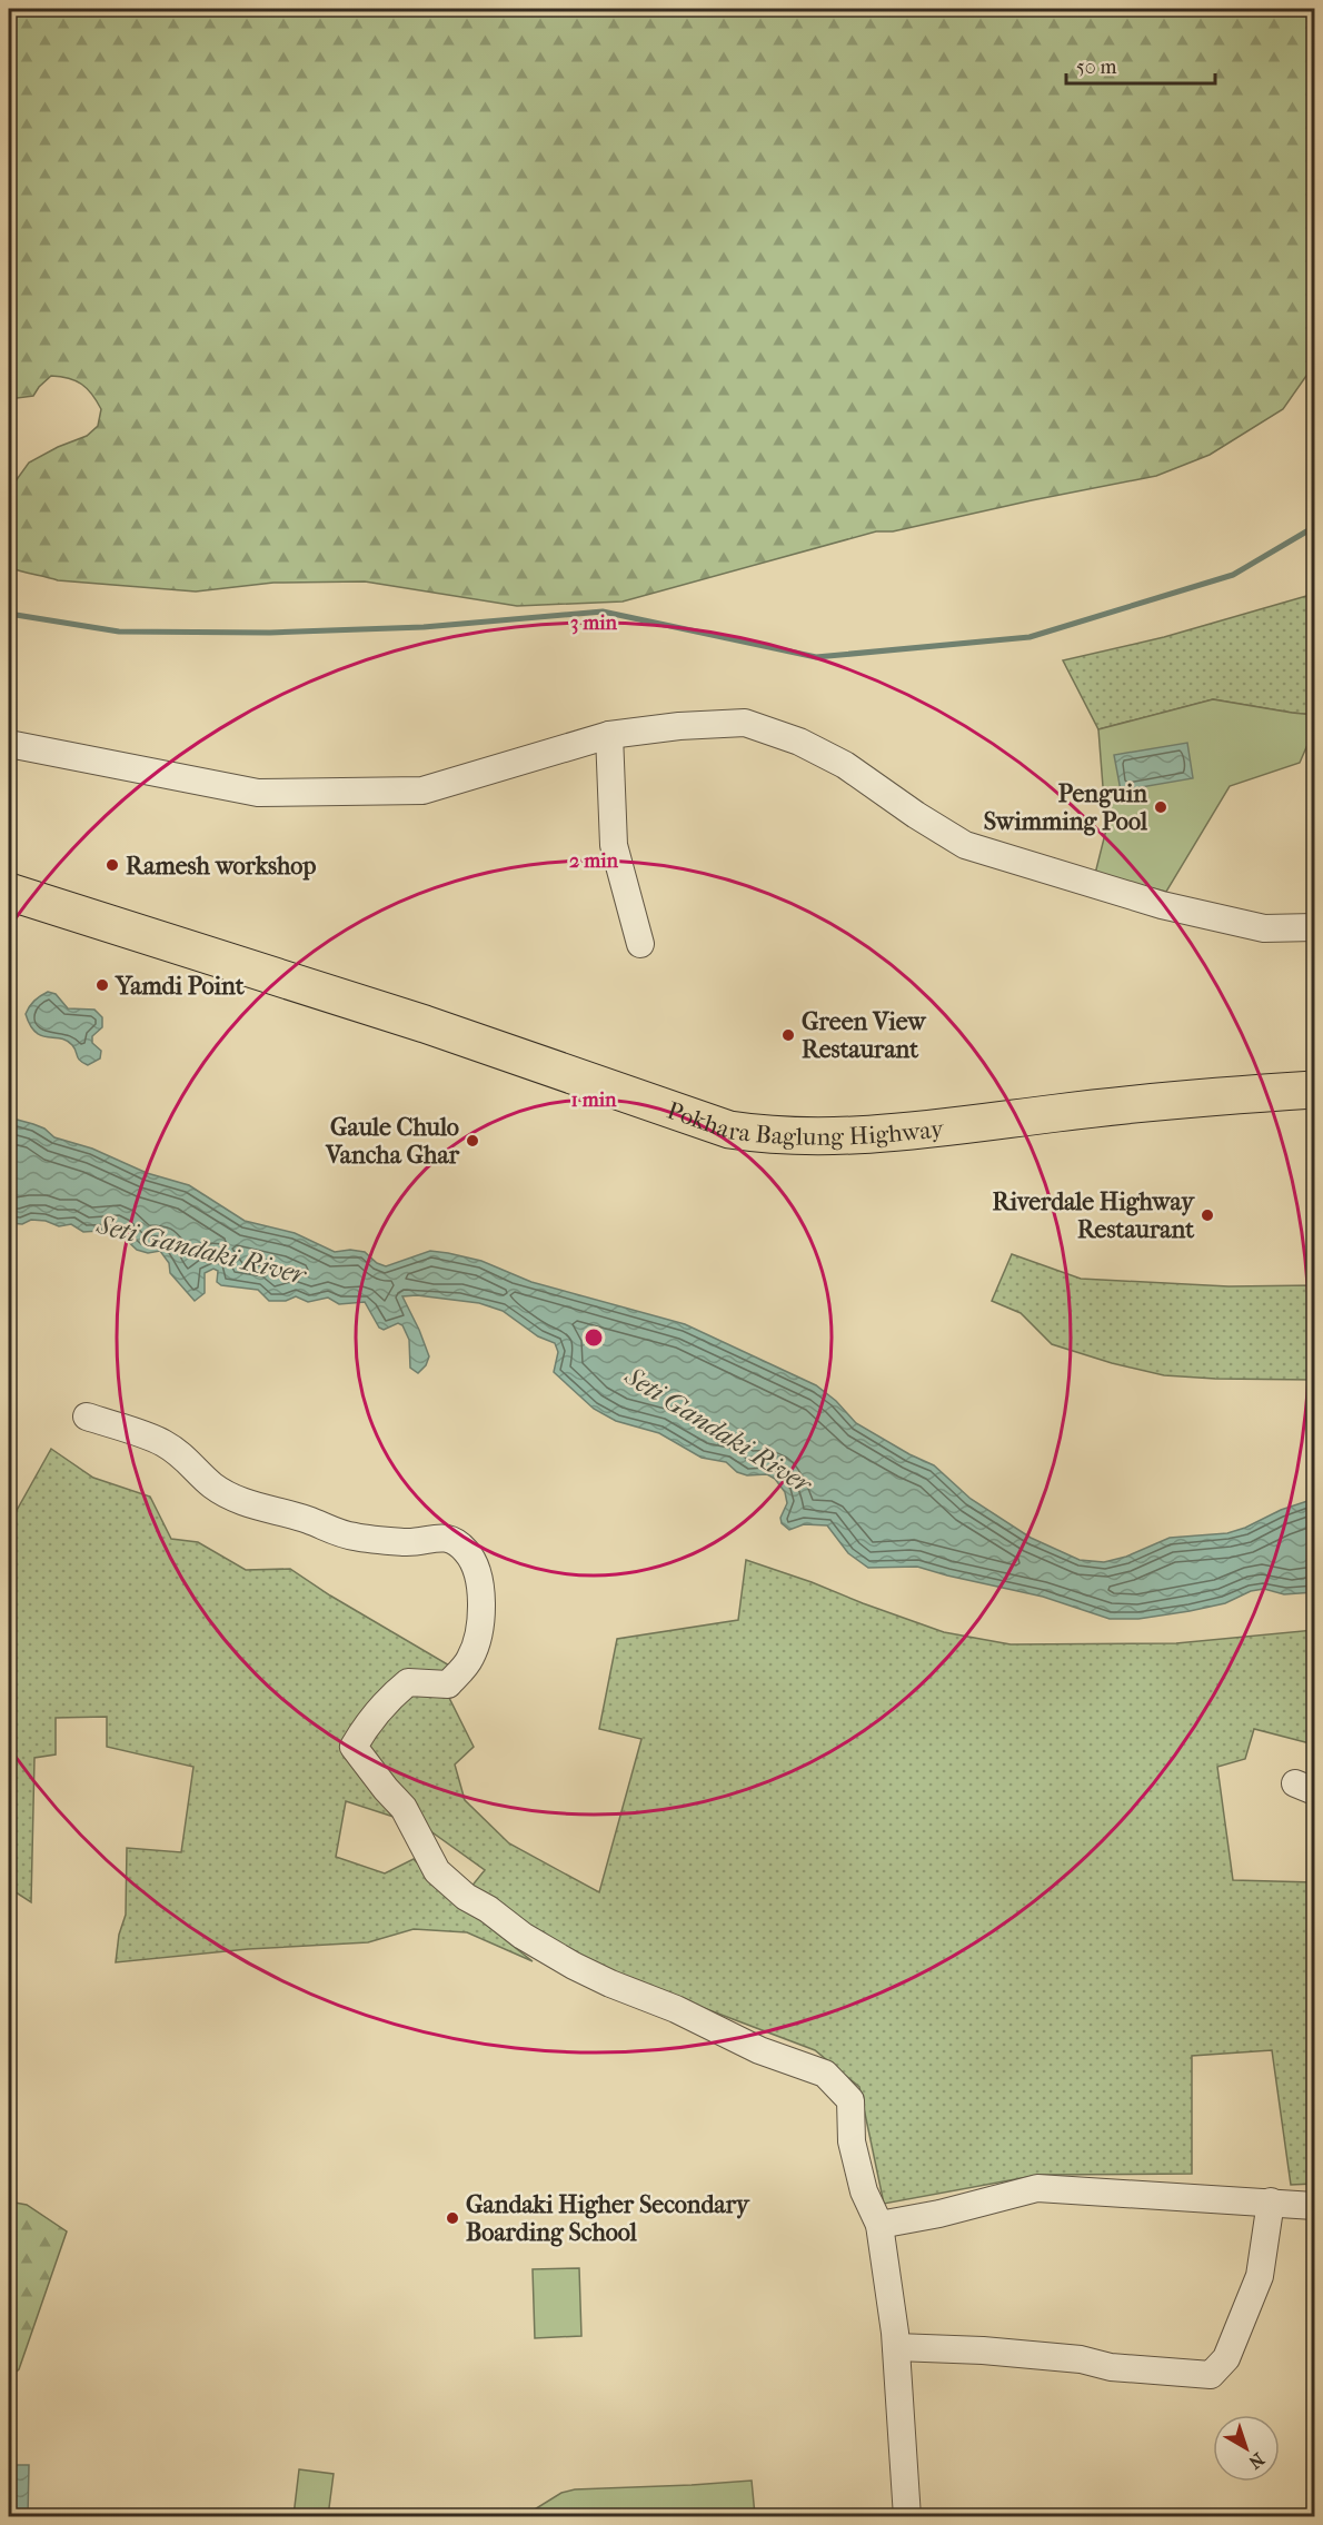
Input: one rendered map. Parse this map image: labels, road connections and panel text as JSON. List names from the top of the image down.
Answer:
{
  "streets": {
    "highway": ["Pokhara Baglung Highway"]
  },
  "water": ["Seti Gandaki River"],
  "places": [
    "Penguin Swimming Pool",
    "Ramesh workshop",
    "Yamdi Point",
    "Green View Restaurant",
    "Gaule Chulo Vancha Ghar",
    "Riverdale Highway Restaurant",
    "Gandaki Higher Secondary Boarding School"
  ],
  "scale_bar": "50 m",
  "north": "bottom right",
  "rings": ["3 min", "2 min", "1 min"]
}
